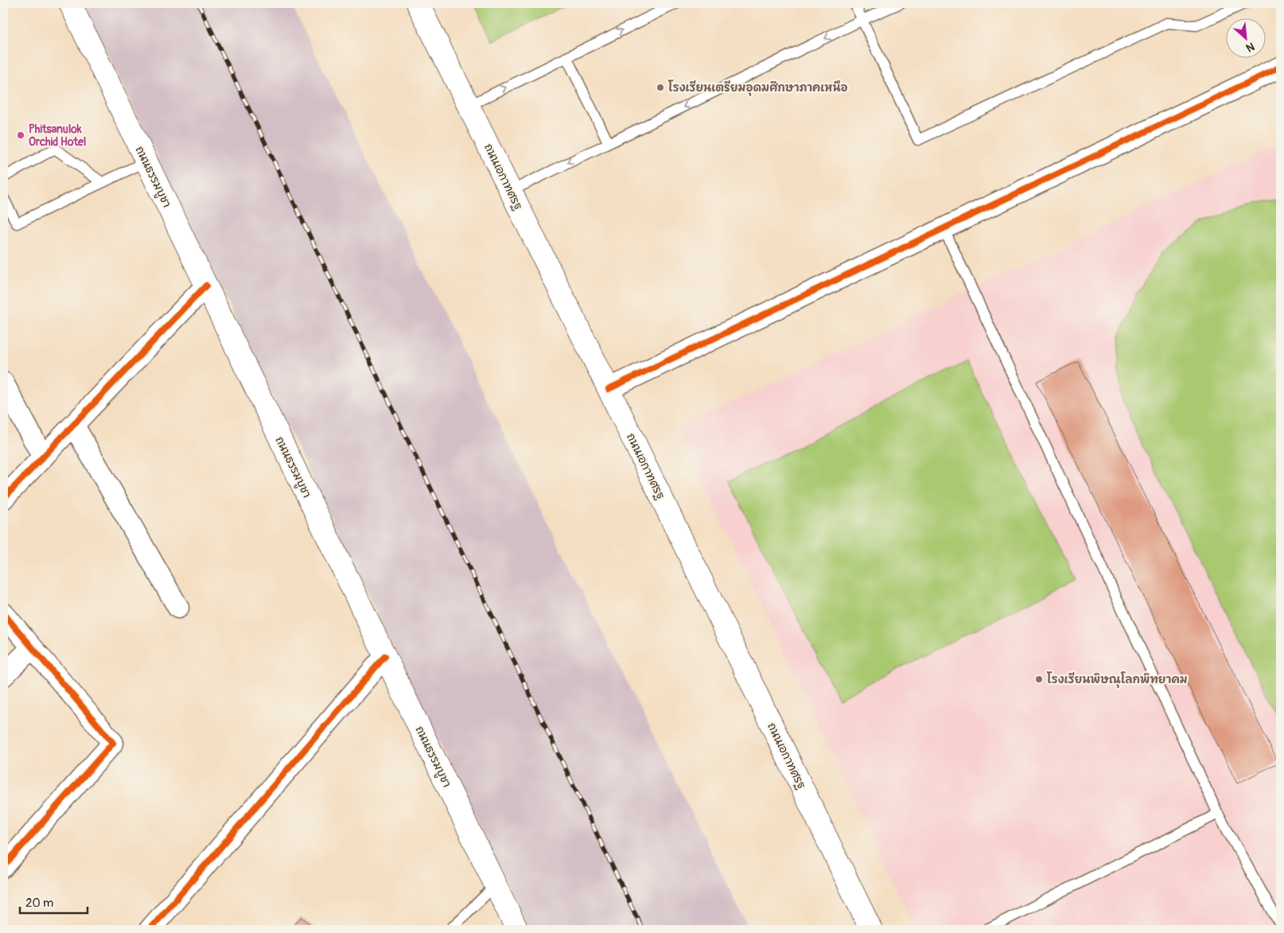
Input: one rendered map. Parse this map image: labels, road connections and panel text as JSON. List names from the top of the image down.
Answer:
{
  "streets": {
    "main road": ["ถนนธรรมบูชา", "ถนนเอกาทศรฐ"]
  },
  "places": ["โรงเรียนเตรียมอุดมศึกษาภาคเหนือ", "Phitsanulok Orchid Hotel", "โรงเรียนพิษณุโลกพิทยาคม"],
  "scale_bar": "20 m",
  "north": "bottom right"
}
